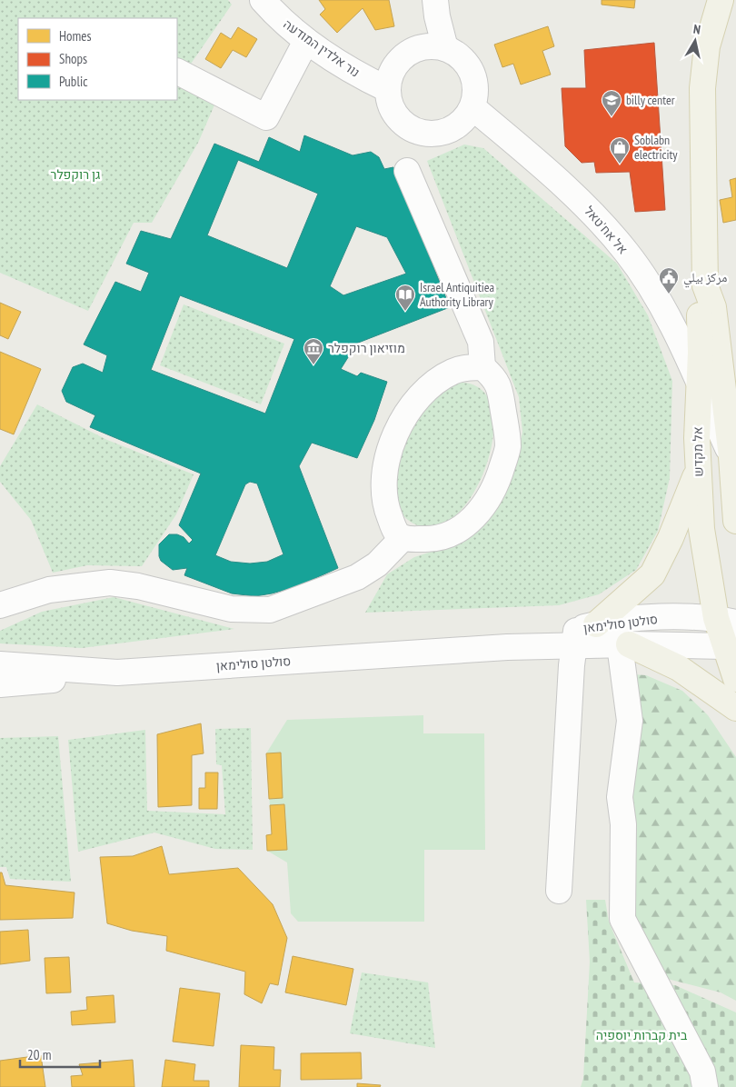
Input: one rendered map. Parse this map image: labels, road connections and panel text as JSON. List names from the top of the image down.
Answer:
{
  "streets": {
    "main road": ["אל מקדש"],
    "street": ["נור אלדין המודעה", "אל אח'טאל", "סולטן סולימאן"]
  },
  "crossings": [
    ["נור אלדין המודעה", "אל אח'טאל"],
    ["אל אח'טאל", "אל מקדש"],
    ["אל מקדש", "סולטן סולימאן"]
  ],
  "parks": ["גן רוקפלר", "בית קברות יוספיה"],
  "places": {
    "school or university": ["billy center"],
    "shop": ["Soblabn electricity"],
    "public building": ["مركز بيلي"],
    "library": ["Israel Antiquitiea Authority Library"],
    "museum": ["מוזיאון רוקפלר"]
  },
  "legend": ["Homes", "Shops", "Public"],
  "scale_bar": "20 m",
  "north": "top"
}
